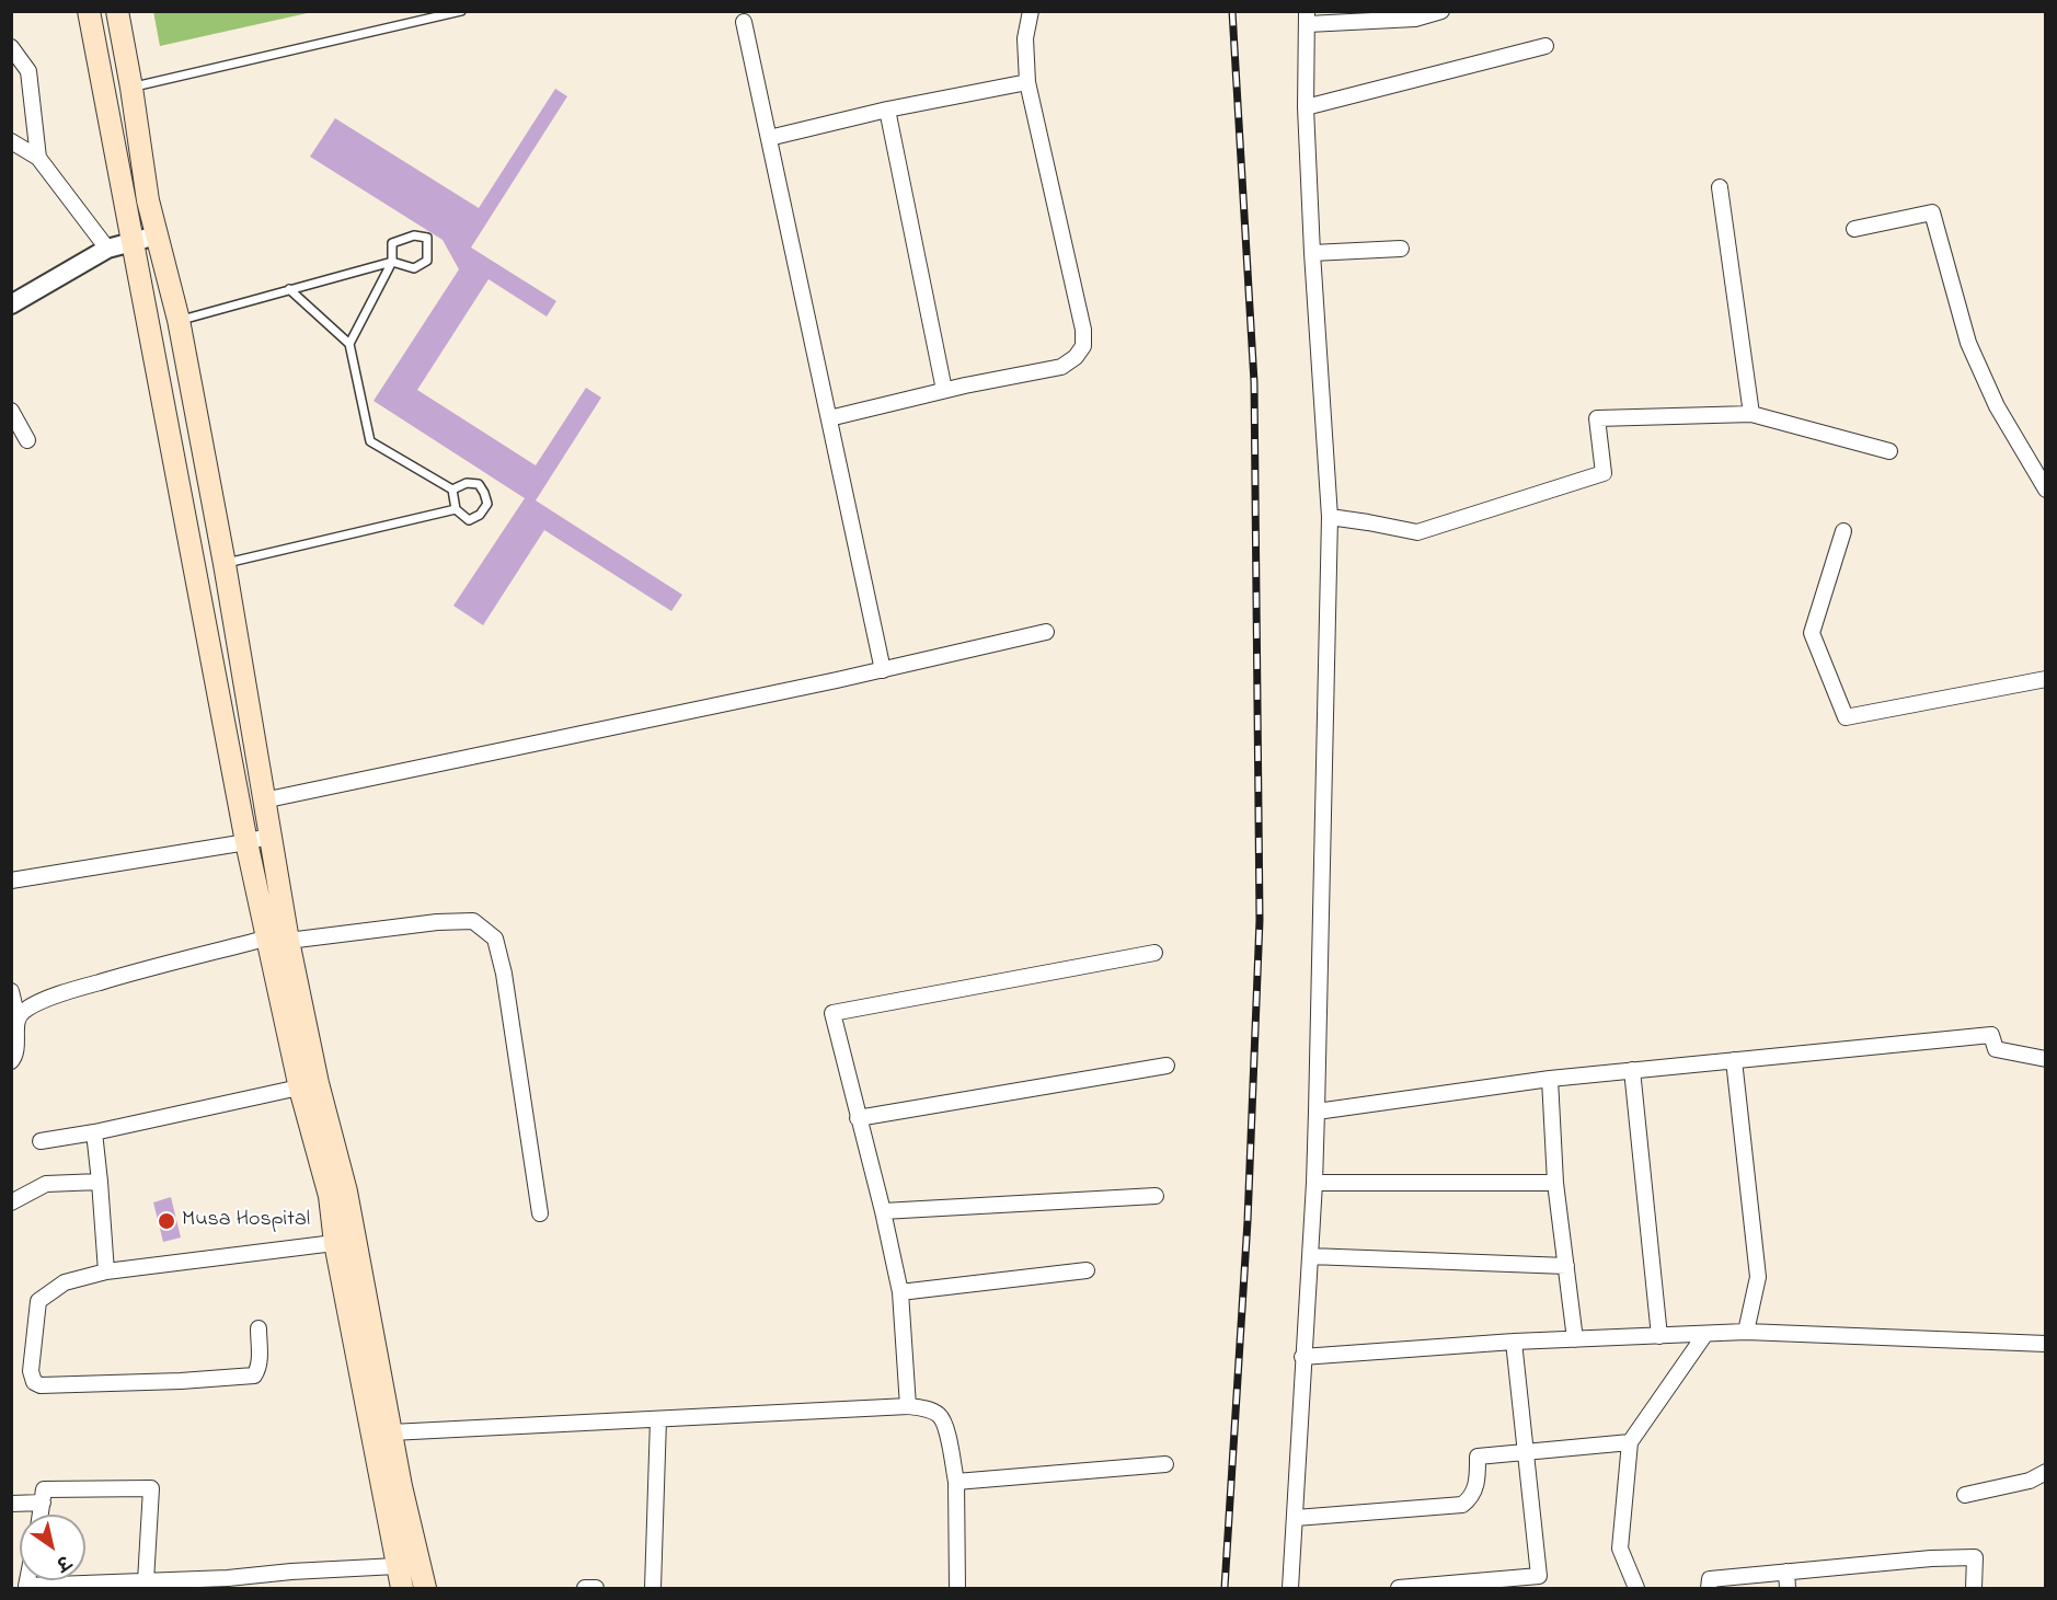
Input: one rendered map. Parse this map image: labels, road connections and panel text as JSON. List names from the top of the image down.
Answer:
{
  "places": ["Musa Hospital"],
  "north": "bottom right"
}
